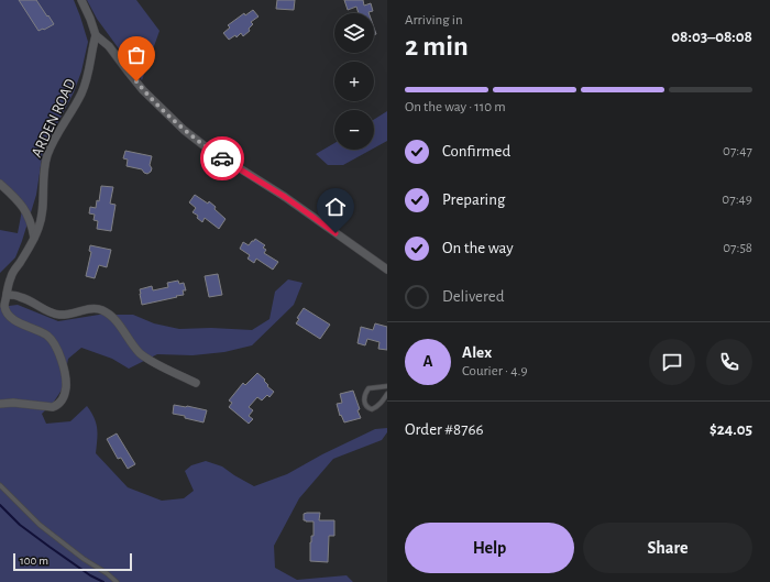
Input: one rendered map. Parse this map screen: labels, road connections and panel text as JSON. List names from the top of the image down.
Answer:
{
  "streets": {
    "street": ["ARDEN ROAD"]
  },
  "scale_bar": "100 m",
  "page": {
    "heading": ["2 min", "Arriving in", "08:03–08:08"],
    "panel": [
      "Alex",
      "Courier · 4.9",
      "Order #8766",
      "$24.05"
    ],
    "map_buttons": ["+", "−"],
    "bar": "On the way · 110 m",
    "list": [
      ["Confirmed", "07:47"],
      ["Preparing", "07:49"],
      ["On the way", "07:58"],
      "Delivered"
    ],
    "round": "A",
    "buttons": ["Help", "Share"],
    "scale": "100 m"
  }
}
